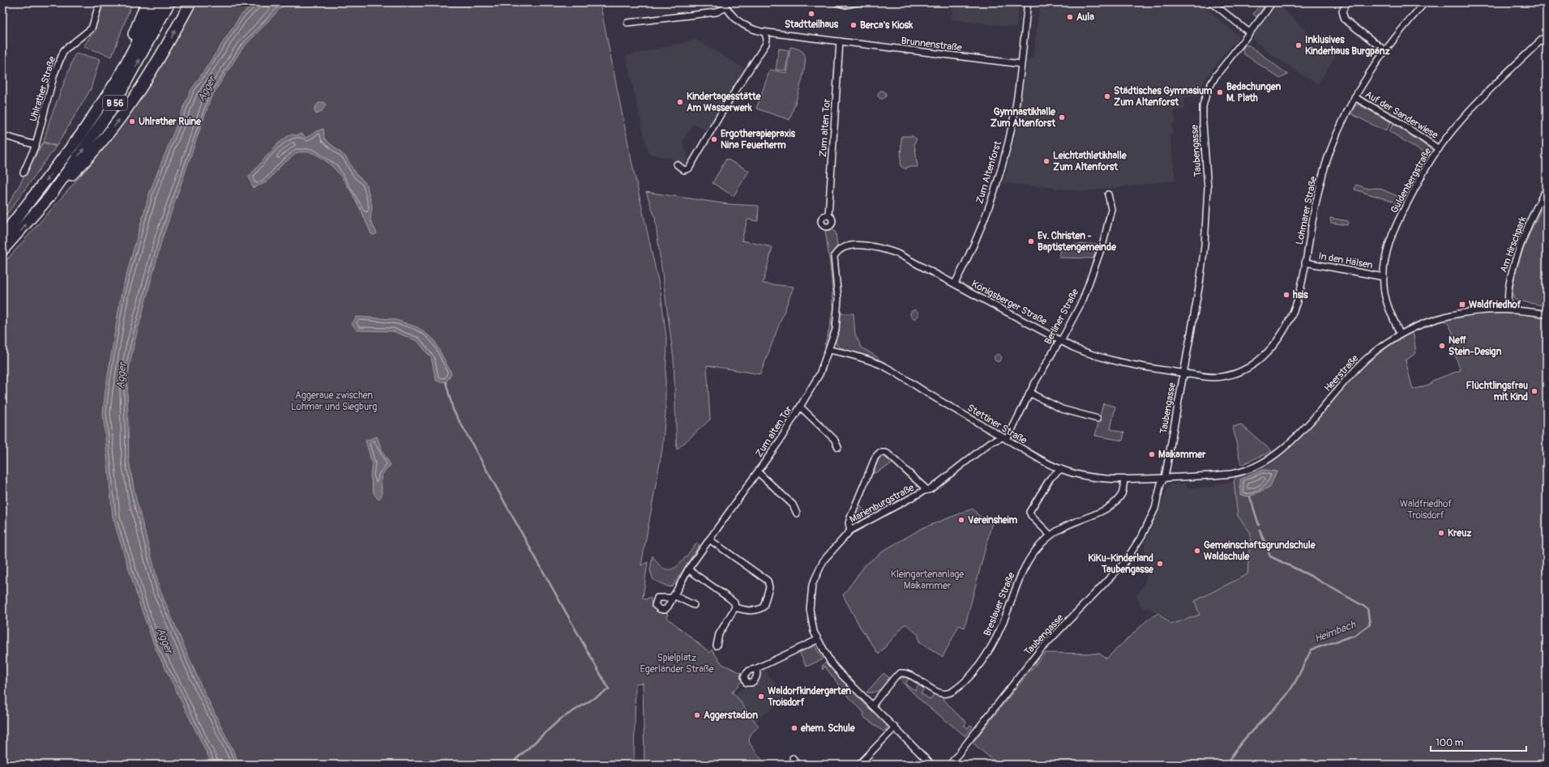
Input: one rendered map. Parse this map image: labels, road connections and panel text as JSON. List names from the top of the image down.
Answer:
{
  "streets": {
    "highway": ["B 56"],
    "street": [
      "Brunnenstraße",
      "Uhlrather Straße",
      "Auf der Sanderwiese",
      "Zum alten Tor",
      "Taubengasse",
      "Zum Altenforst",
      "Güldenbergstraße",
      "Lohmarer Straße",
      "Am Hirschpark",
      "In den Hälsen",
      "Königsberger Straße",
      "Berliner Straße",
      "Heerstraße",
      "Stettiner Straße",
      "Marienburgstraße",
      "Breslauer Straße"
    ]
  },
  "crossings": [
    ["Brunnenstraße", "Zum alten Tor"],
    ["Brunnenstraße", "Zum Altenforst"],
    ["Auf der Sanderwiese", "Güldenbergstraße"],
    ["Auf der Sanderwiese", "Lohmarer Straße"],
    ["Zum alten Tor", "Königsberger Straße"],
    ["Zum alten Tor", "Stettiner Straße"],
    ["Taubengasse", "Lohmarer Straße"],
    ["Taubengasse", "Königsberger Straße"],
    ["Taubengasse", "Heerstraße"],
    ["Taubengasse", "Stettiner Straße"],
    ["Zum Altenforst", "Königsberger Straße"],
    ["Güldenbergstraße", "In den Hälsen"],
    ["Güldenbergstraße", "Heerstraße"],
    ["Lohmarer Straße", "In den Hälsen"],
    ["Lohmarer Straße", "Königsberger Straße"],
    ["Am Hirschpark", "Heerstraße"],
    ["Königsberger Straße", "Berliner Straße"],
    ["Berliner Straße", "Stettiner Straße"],
    ["Berliner Straße", "Marienburgstraße"],
    ["Heerstraße", "Stettiner Straße"],
    ["Stettiner Straße", "Marienburgstraße"],
    ["Stettiner Straße", "Breslauer Straße"],
    ["Marienburgstraße", "Breslauer Straße"]
  ],
  "water": ["Agger", "Heimbach"],
  "parks": [
    "Aggeraue zwischen Lohmar und Siegburg",
    "Waldfriedhof Troisdorf",
    "Kleingartenanlage Maikammer",
    "Spielplatz Egerländer Straße"
  ],
  "places": {
    "other": [
      "Stadtteilhaus",
      "Aula",
      "Berca's Kiosk",
      "Inklusives Kinderhaus Burgpänz",
      "Bedachungen M. Plath",
      "Städtisches Gymnasium Zum Altenforst",
      "Kindertagesstätte Am Wasserwerk",
      "Gymnastikhalle Zum Altenforst",
      "Uhlrather Ruine",
      "Ergotherapiepraxis Nina Feuerherm",
      "Leichtathletikhalle Zum Altenforst",
      "Ev. Christen - Baptistengemeinde",
      "hsis",
      "Neff Stein-Design",
      "Flüchtlingsfrau mit Kind",
      "Maikammer",
      "Vereinsheim",
      "Kreuz",
      "Gemeinschaftsgrundschule Waldschule",
      "KiKu-Kinderland Taubengasse",
      "Waldorfkindergarten Troisdorf",
      "Aggerstadion",
      "ehem. Schule"
    ],
    "transit": ["Waldfriedhof"]
  },
  "scale_bar": "100 m"
}
